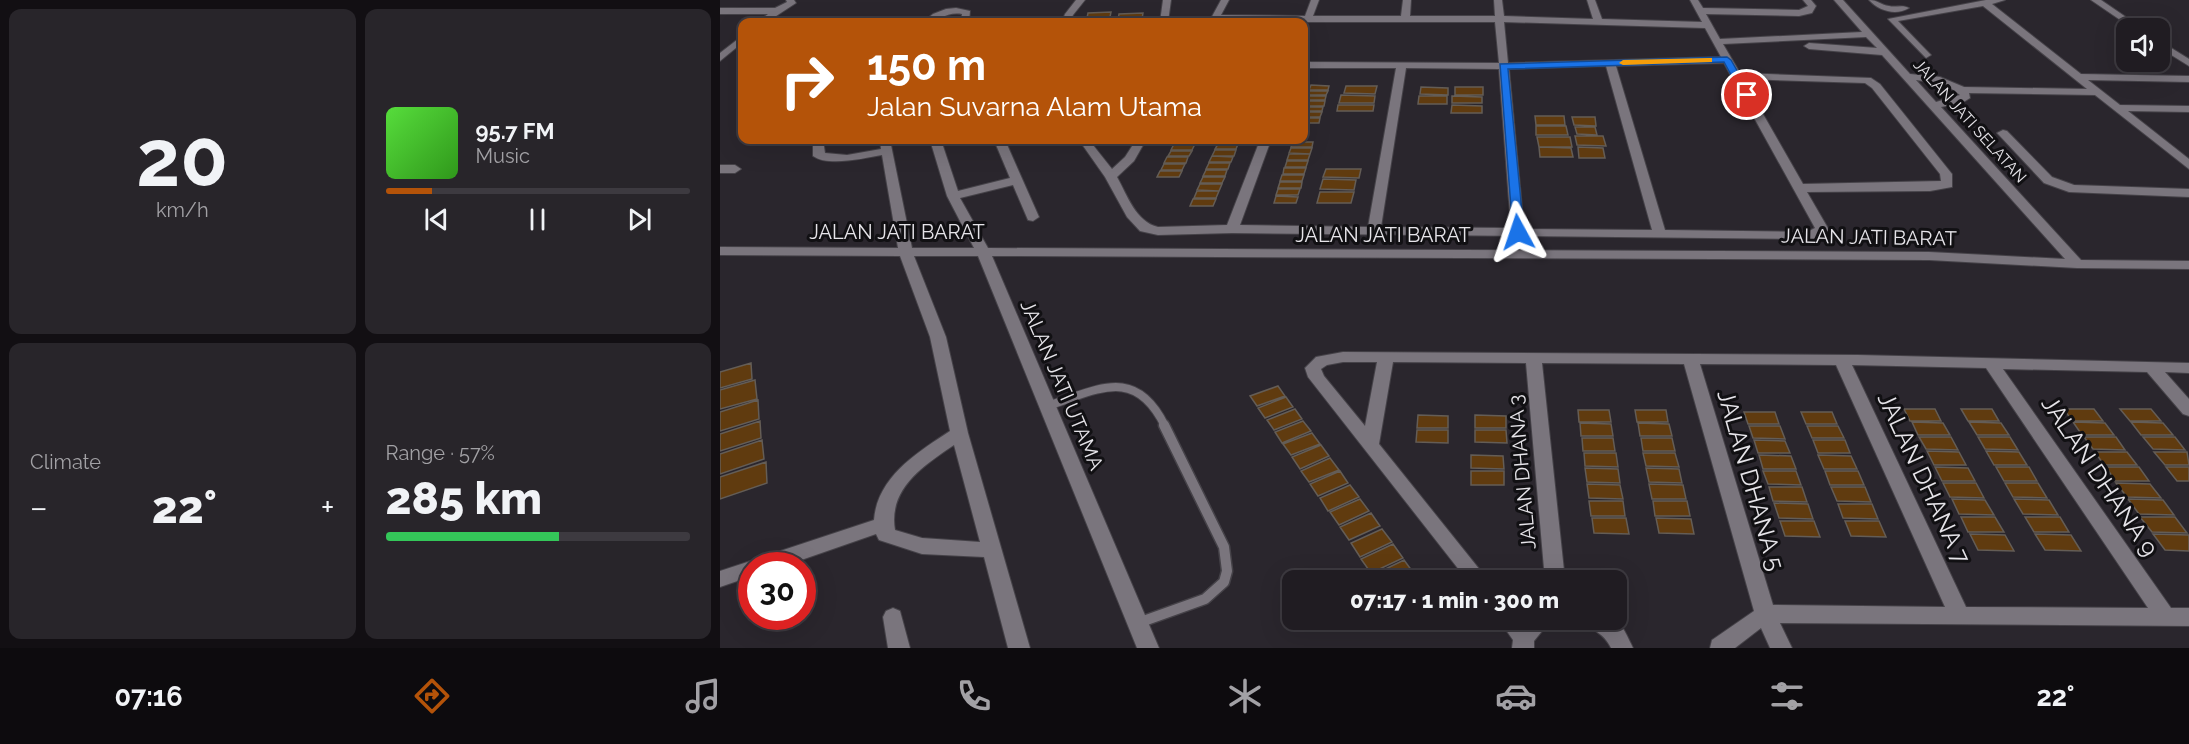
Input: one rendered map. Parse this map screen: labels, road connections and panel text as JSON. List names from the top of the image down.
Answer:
{
  "streets": {
    "street": [
      "JALAN JATI SELATAN",
      "JALAN JATI BARAT",
      "JALAN JATI UTAMA",
      "JALAN DHANA 3",
      "JALAN DHANA 9",
      "JALAN DHANA 7",
      "JALAN DHANA 5"
    ]
  },
  "crossings": [
    ["JALAN JATI SELATAN", "JALAN JATI BARAT"],
    ["JALAN JATI BARAT", "JALAN JATI UTAMA"]
  ],
  "page": {
    "tile": [
      ["20", "km/h"],
      "Climate",
      ["Range · 57%", "285 km"]
    ],
    "turn": ["150 m", "Jalan Suvarna Alam Utama"],
    "song": ["95.7 FM", "Music"],
    "heat": ["−", "22°", "+"],
    "limit": "30",
    "trip": "07:17 · 1 min · 300 m",
    "tabs": ["07:16", "22°"]
  }
}
